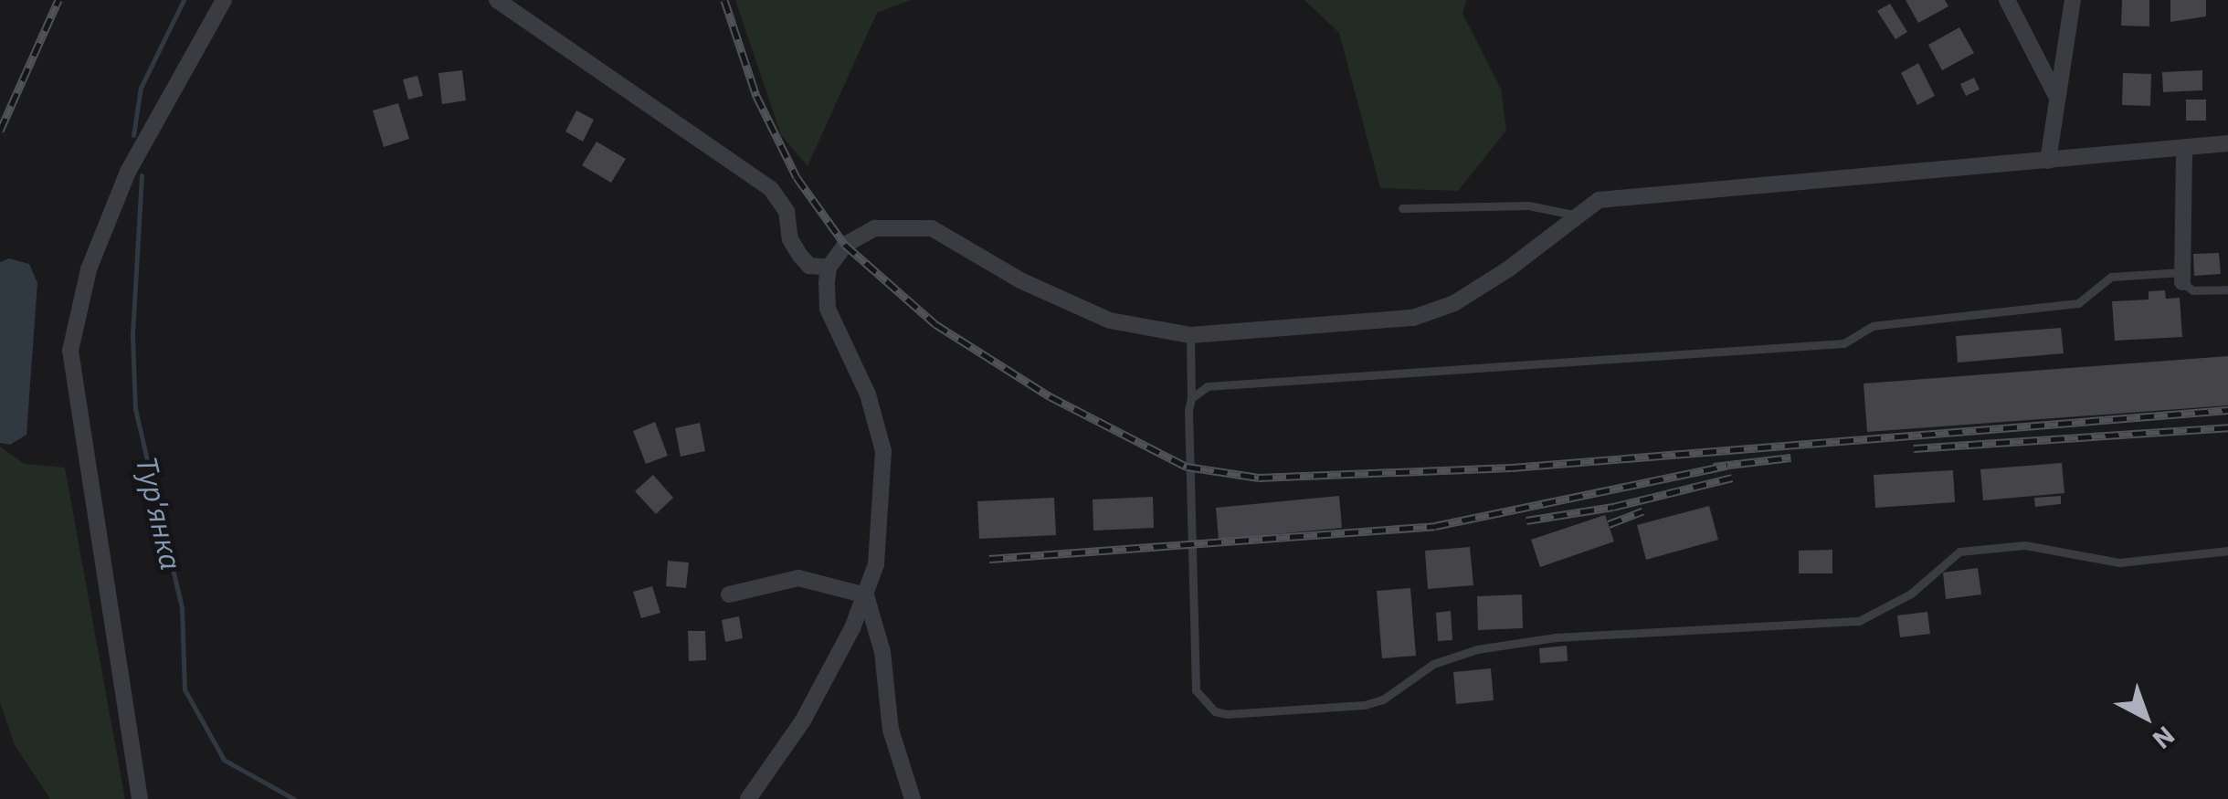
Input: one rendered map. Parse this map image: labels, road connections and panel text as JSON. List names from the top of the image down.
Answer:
{
  "water": ["Тур'янка"],
  "north": "bottom right"
}
